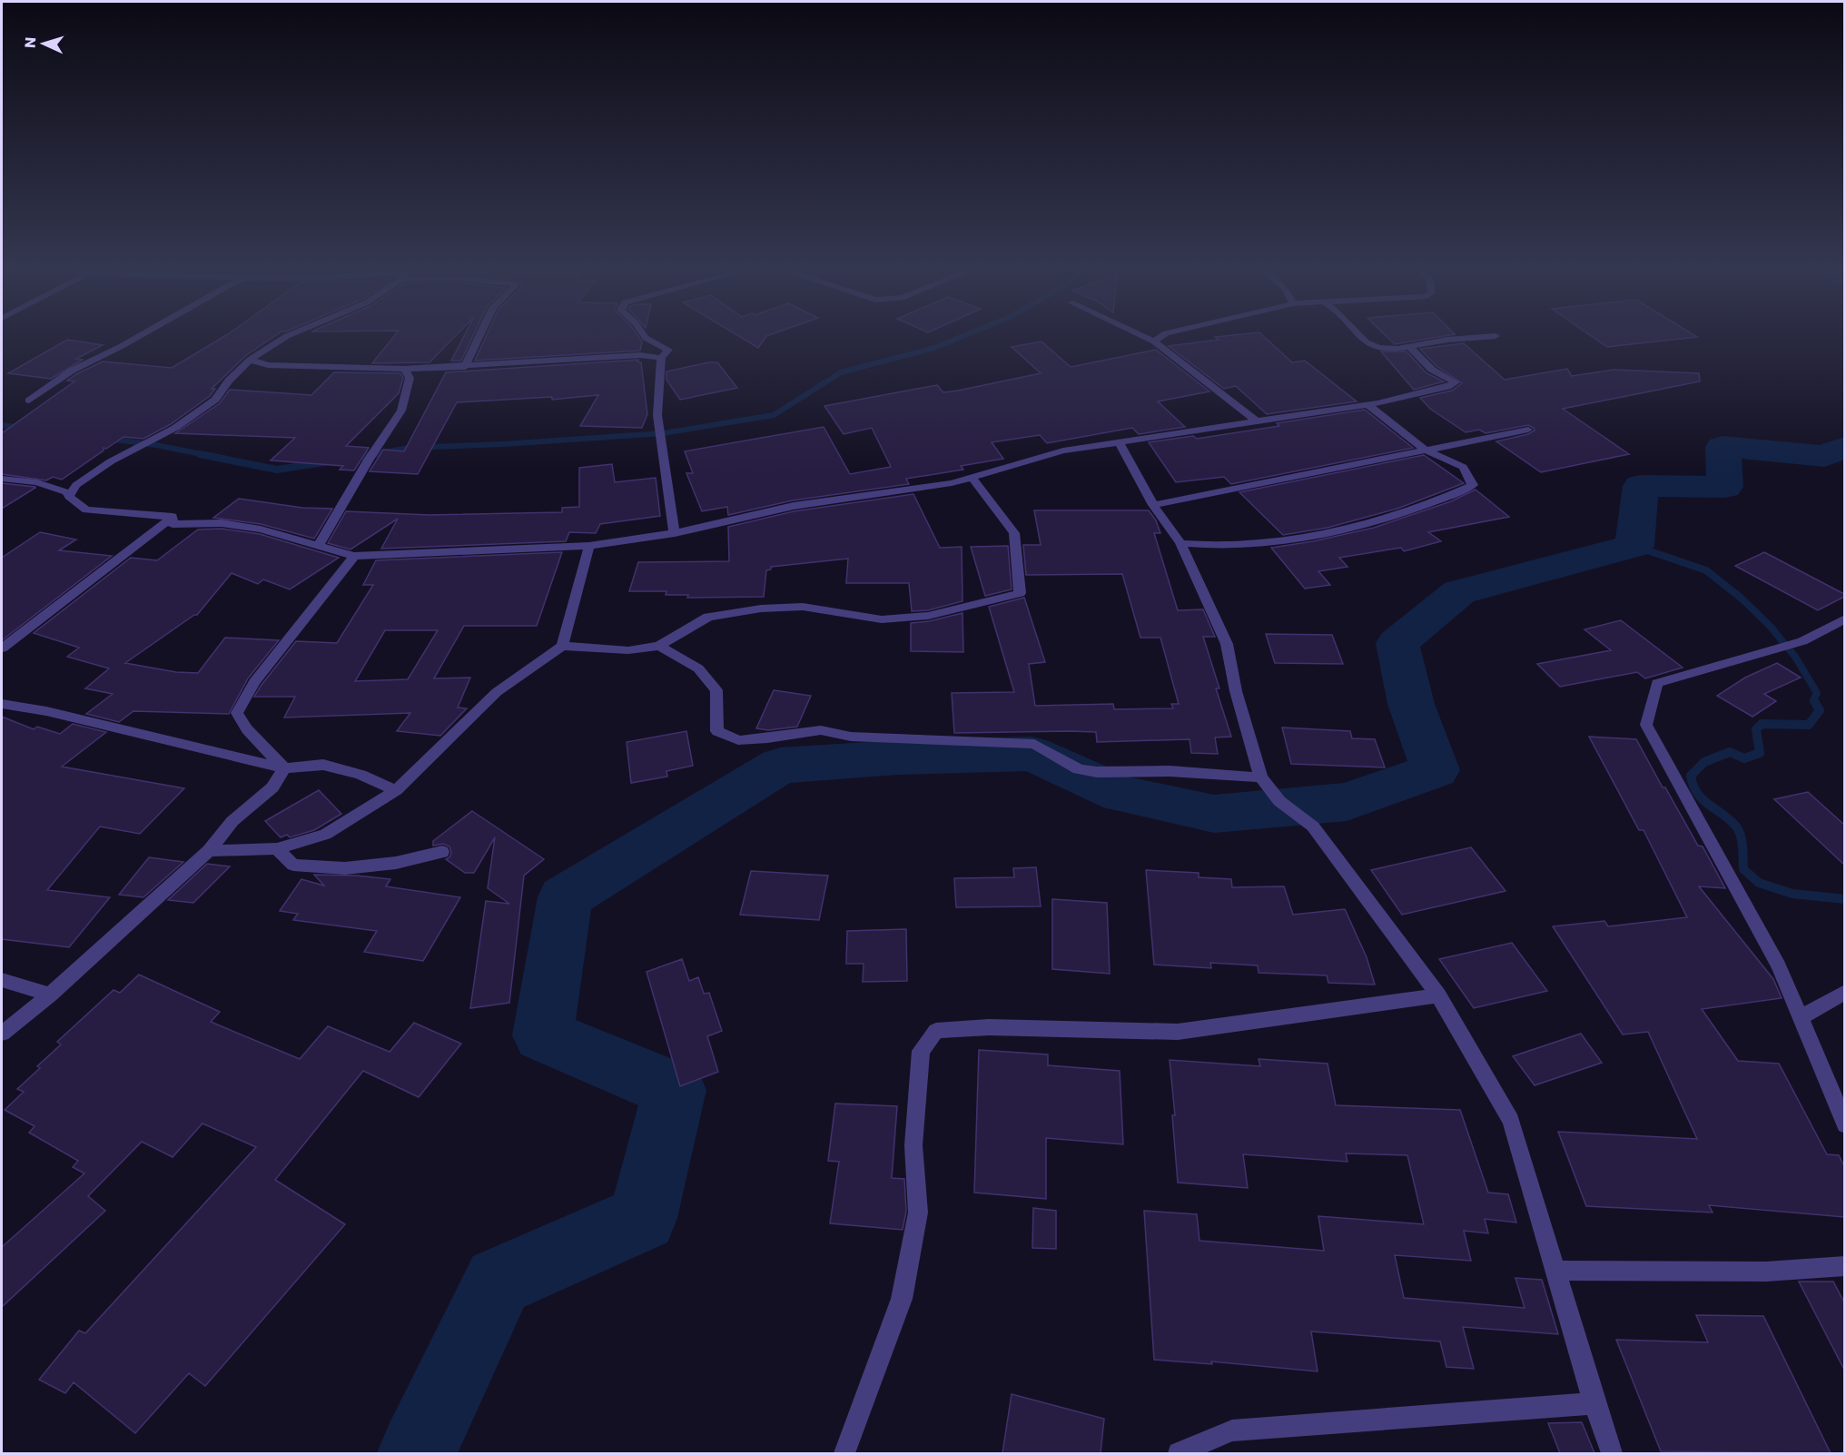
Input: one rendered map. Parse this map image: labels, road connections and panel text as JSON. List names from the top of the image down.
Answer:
{
  "north": "left"
}
